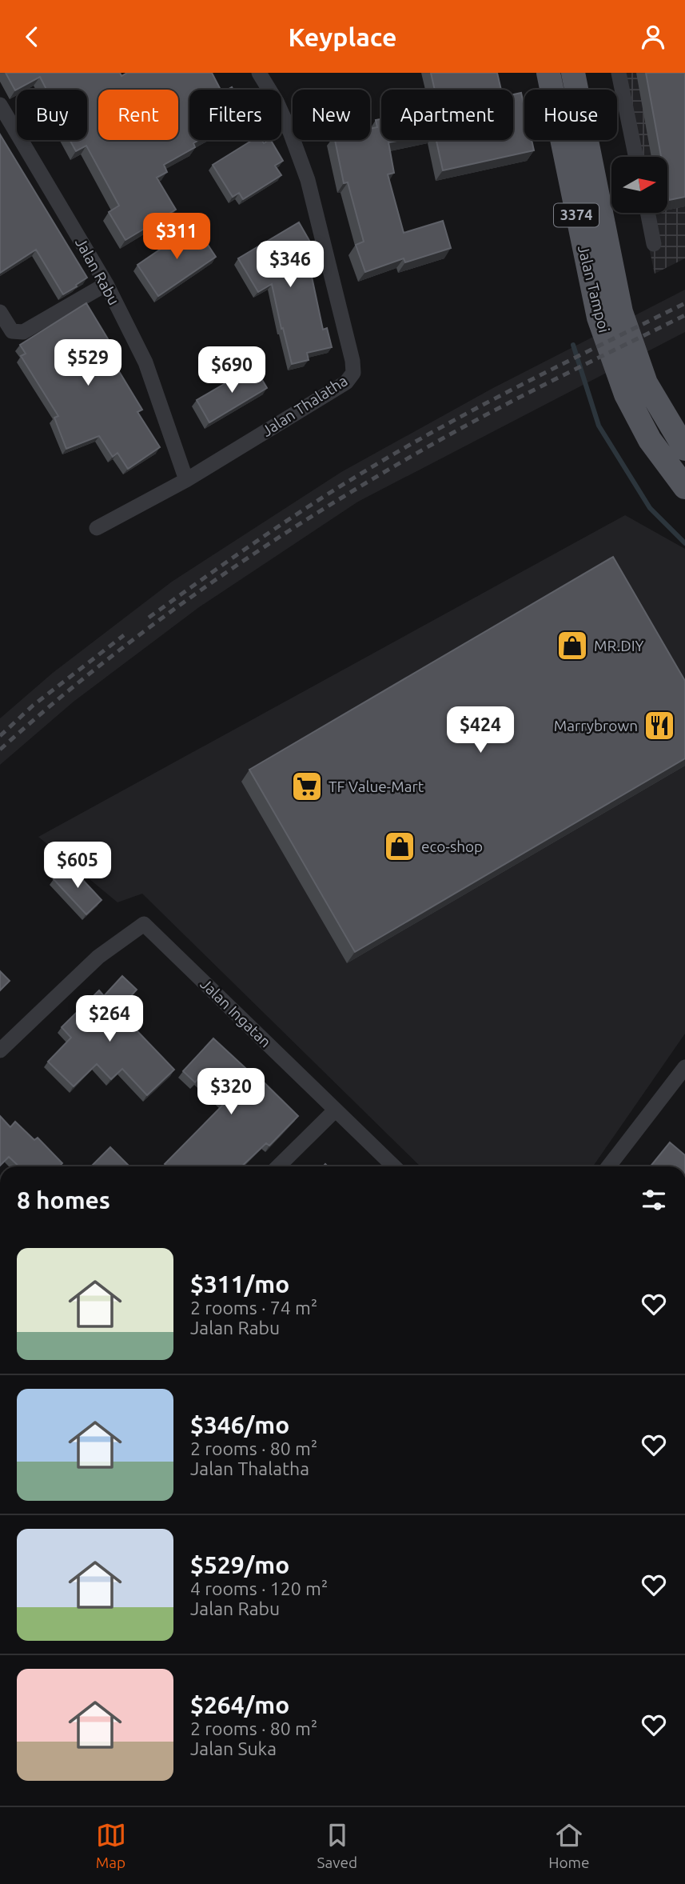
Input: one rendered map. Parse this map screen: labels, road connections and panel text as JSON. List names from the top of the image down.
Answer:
{
  "streets": {
    "main road": ["3374", "Jalan Tampoi"],
    "street": ["Jalan Rabu", "Jalan Thalatha", "Jalan Ingatan"]
  },
  "crossings": [
    ["Jalan Rabu", "Jalan Thalatha"]
  ],
  "places": {
    "shop": ["MR.DIY", "eco-shop"],
    "restaurant": ["Marrybrown"],
    "supermarket": ["TF Value-Mart"]
  },
  "north": "right",
  "page": {
    "header": "Keyplace",
    "chip": [
      "Buy",
      "Rent",
      "Filters",
      "New",
      "Apartment",
      "House"
    ],
    "price": [
      "$311",
      "$346",
      "$529",
      "$690",
      "$424",
      "$605",
      "$264",
      "$320"
    ],
    "heading": "8 homes",
    "list": [
      {
        "name": "$311/mo",
        "note": "2 rooms · 74 m² · Jalan Rabu"
      },
      {
        "name": "$346/mo",
        "note": "2 rooms · 80 m² · Jalan Thalatha"
      },
      {
        "name": "$529/mo",
        "note": "4 rooms · 120 m² · Jalan Rabu"
      },
      {
        "name": "$264/mo",
        "note": "2 rooms · 80 m² · Jalan Suka"
      }
    ],
    "tabs": ["Map", "Saved", "Home"]
  }
}
